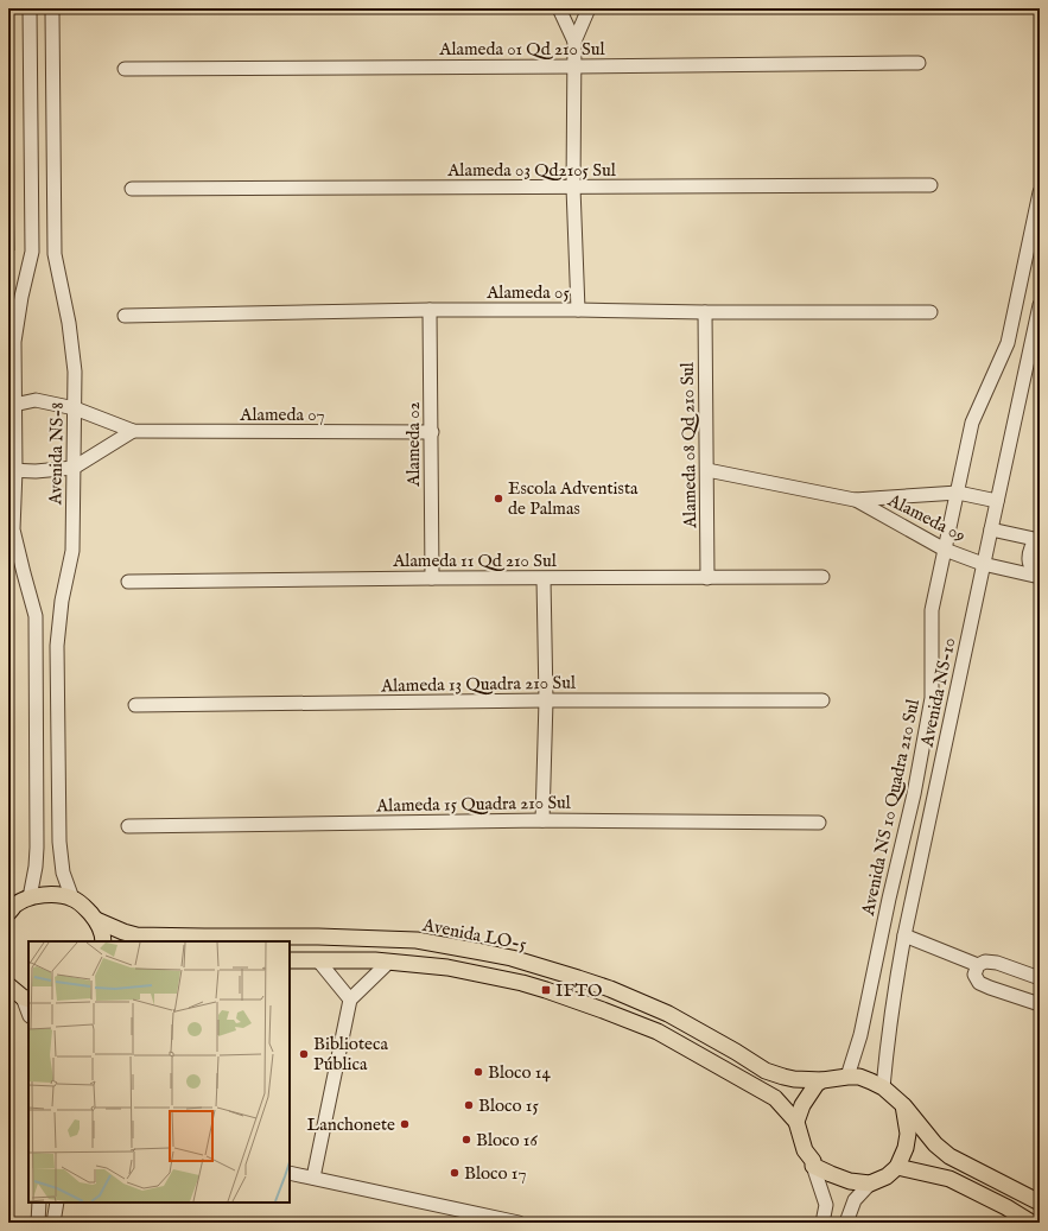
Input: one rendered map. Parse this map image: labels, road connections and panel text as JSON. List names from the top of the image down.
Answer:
{
  "streets": {
    "main road": ["Avenida LO-5"],
    "street": [
      "Alameda 01 Qd 210 Sul",
      "Alameda 03 Qd2105 Sul",
      "Alameda 05",
      "Alameda 07",
      "Alameda 02",
      "Alameda 08 Qd 210 Sul",
      "Avenida NS-8",
      "Alameda 09",
      "Alameda 11 Qd 210 Sul",
      "Alameda 13 Quadra 210 Sul",
      "Avenida NS-10",
      "Alameda 15 Quadra 210 Sul",
      "Avenida NS 10 Quadra 210 Sul"
    ]
  },
  "crossings": [
    ["Alameda 05", "Alameda 02"],
    ["Alameda 05", "Alameda 08 Qd 210 Sul"],
    ["Alameda 07", "Alameda 02"],
    ["Alameda 07", "Avenida NS-8"],
    ["Alameda 02", "Alameda 11 Qd 210 Sul"],
    ["Alameda 08 Qd 210 Sul", "Alameda 11 Qd 210 Sul"],
    ["Alameda 09", "Avenida NS-10"],
    ["Alameda 09", "Avenida NS 10 Quadra 210 Sul"],
    ["Avenida NS-10", "Avenida NS 10 Quadra 210 Sul"],
    ["Avenida NS-10", "Avenida LO-5"],
    ["Avenida NS 10 Quadra 210 Sul", "Avenida LO-5"]
  ],
  "places": {
    "other": [
      "Escola Adventista de Palmas",
      "Biblioteca Pública",
      "Bloco 14",
      "Bloco 15",
      "Lanchonete",
      "Bloco 16",
      "Bloco 17"
    ],
    "transit": ["IFTO"]
  }
}
